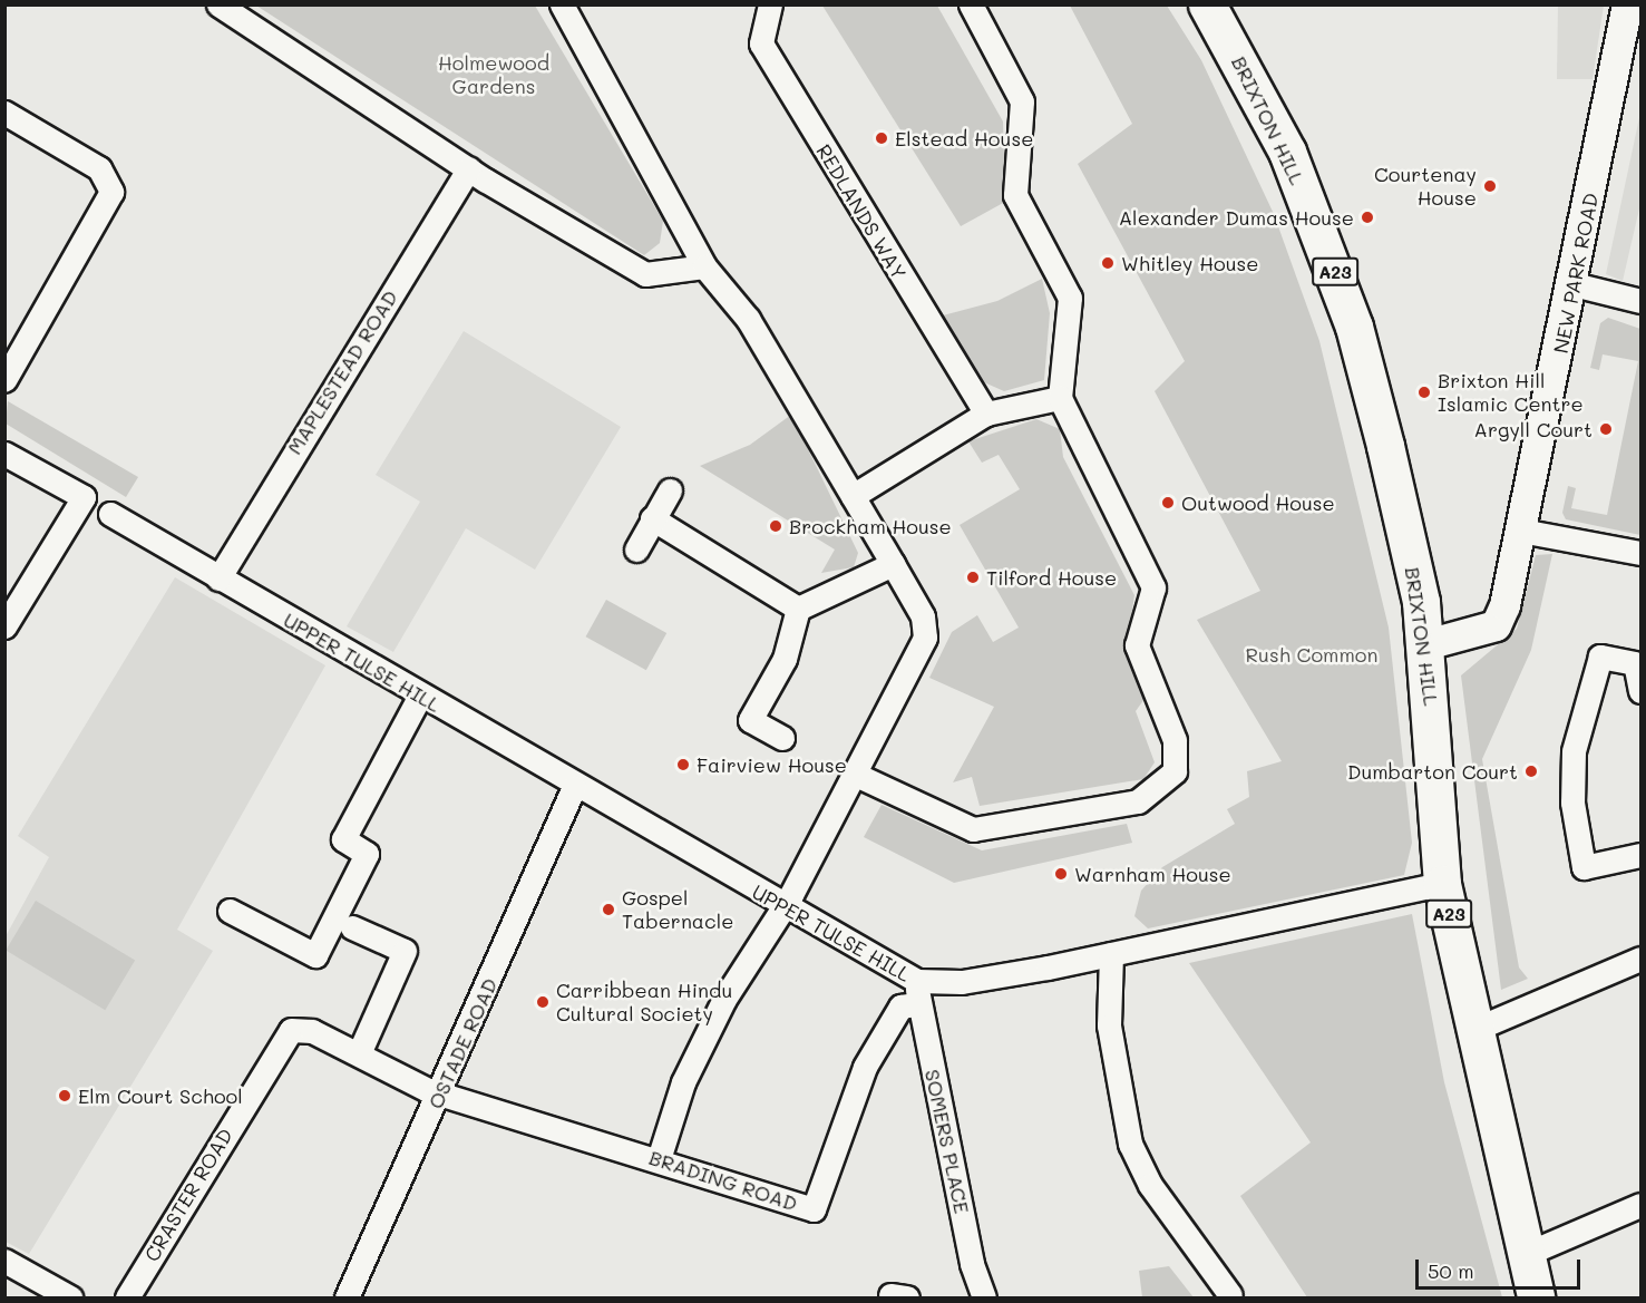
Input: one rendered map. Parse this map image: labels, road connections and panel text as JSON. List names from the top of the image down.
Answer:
{
  "streets": {
    "highway": ["BRIXTON HILL", "A23"],
    "street": [
      "REDLANDS WAY",
      "NEW PARK ROAD",
      "MAPLESTEAD ROAD",
      "UPPER TULSE HILL",
      "OSTADE ROAD",
      "SOMERS PLACE",
      "BRADING ROAD",
      "CRASTER ROAD"
    ]
  },
  "crossings": [
    ["BRIXTON HILL", "NEW PARK ROAD"],
    ["BRIXTON HILL", "UPPER TULSE HILL"],
    ["MAPLESTEAD ROAD", "UPPER TULSE HILL"],
    ["UPPER TULSE HILL", "OSTADE ROAD"],
    ["UPPER TULSE HILL", "SOMERS PLACE"],
    ["UPPER TULSE HILL", "BRADING ROAD"],
    ["OSTADE ROAD", "BRADING ROAD"],
    ["OSTADE ROAD", "CRASTER ROAD"],
    ["SOMERS PLACE", "BRADING ROAD"],
    ["BRADING ROAD", "CRASTER ROAD"]
  ],
  "parks": ["Holmewood Gardens", "Rush Common"],
  "places": [
    "Elstead House",
    "Courtenay House",
    "Alexander Dumas House",
    "Whitley House",
    "Brixton Hill Islamic Centre",
    "Argyll Court",
    "Outwood House",
    "Brockham House",
    "Tilford House",
    "Fairview House",
    "Dumbarton Court",
    "Warnham House",
    "Gospel Tabernacle",
    "Carribbean Hindu Cultural Society",
    "Elm Court School"
  ],
  "scale_bar": "50 m"
}
